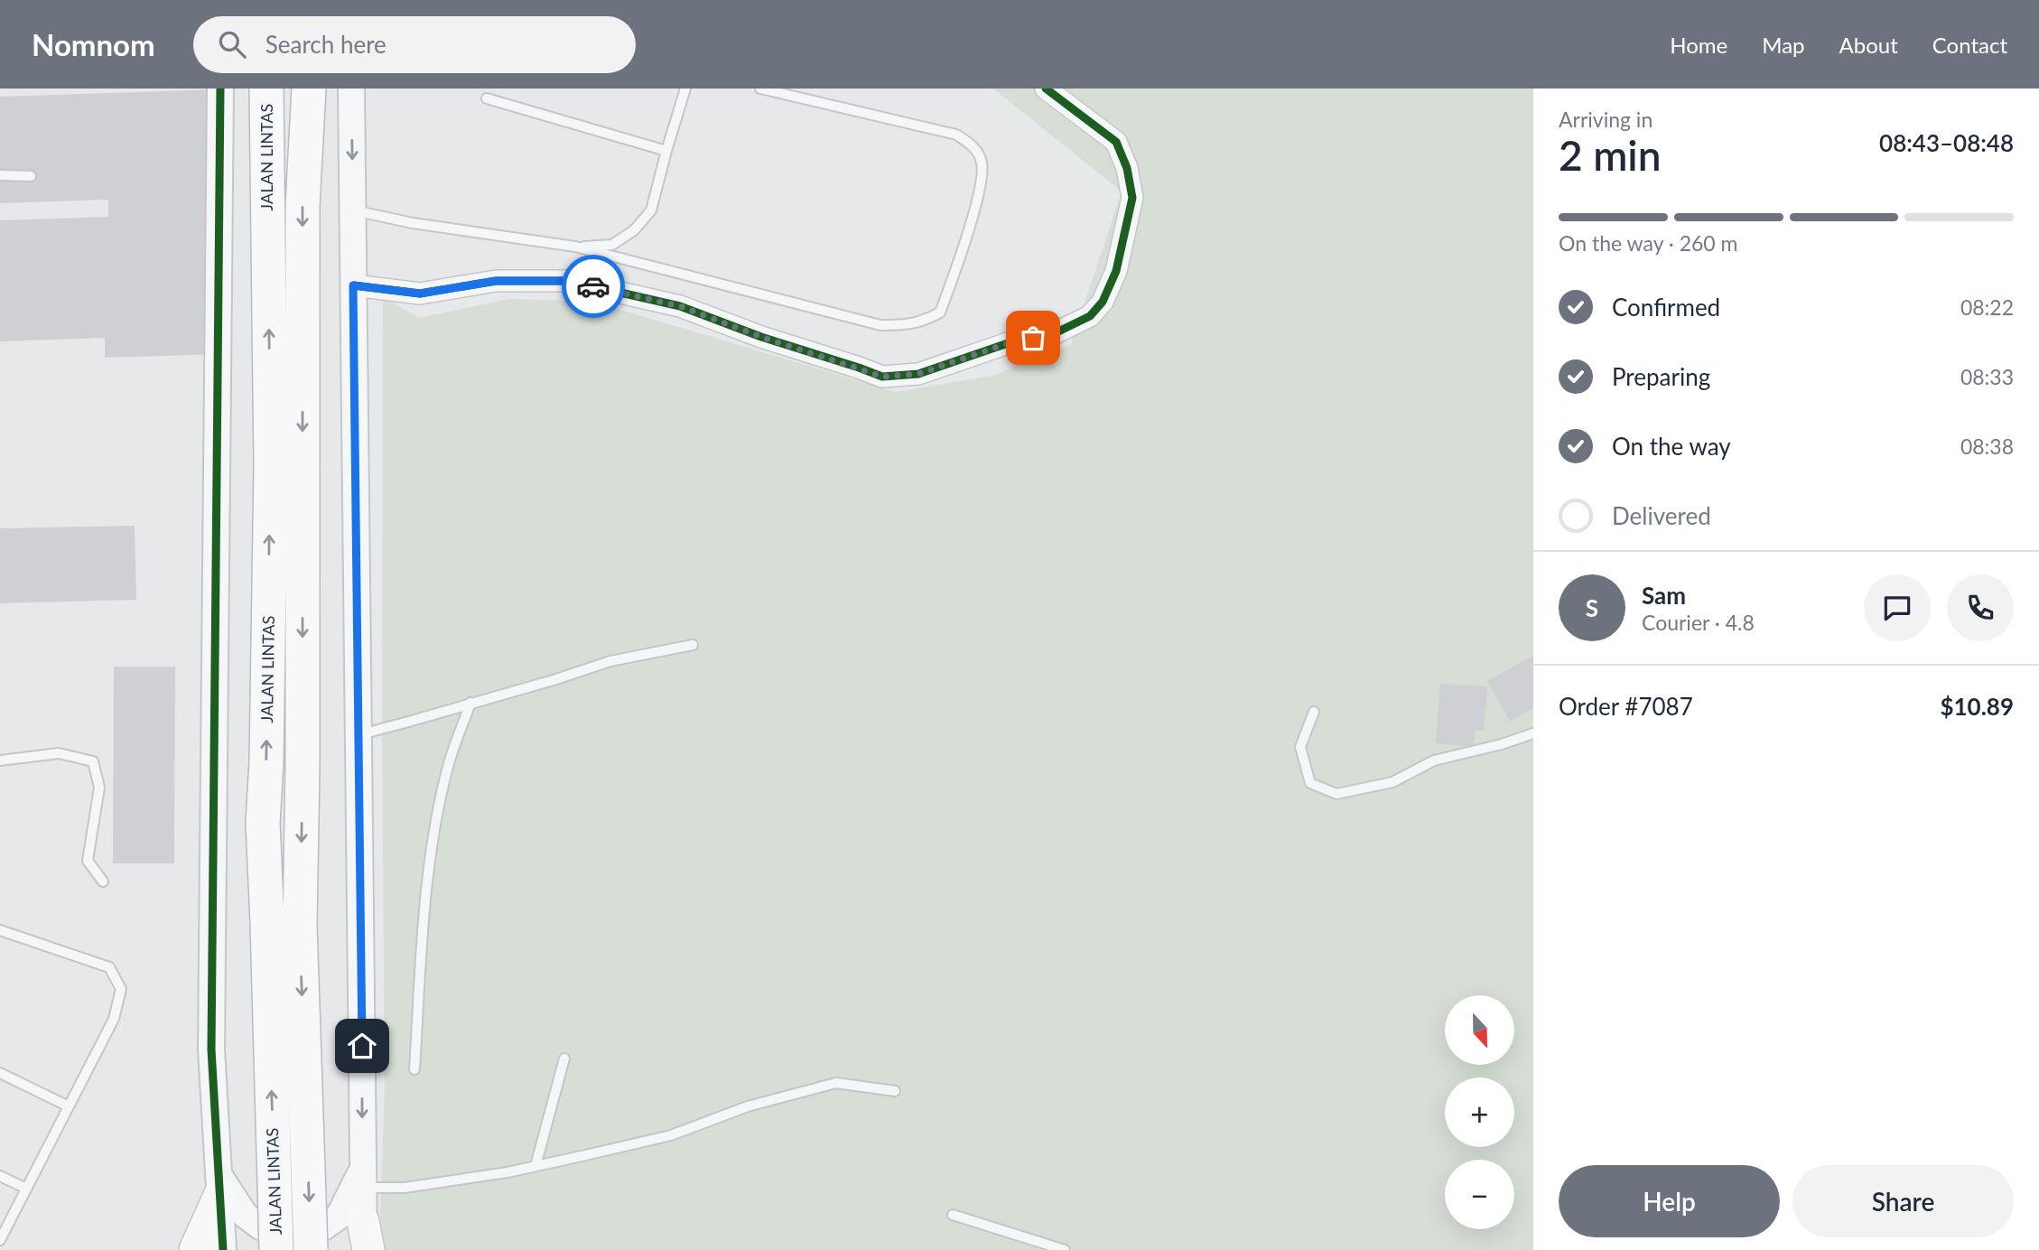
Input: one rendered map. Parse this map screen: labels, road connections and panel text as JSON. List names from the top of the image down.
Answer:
{
  "streets": {
    "highway": ["JALAN LINTAS"]
  },
  "north": "bottom",
  "page": {
    "header": "Nomnom",
    "search": "Search here",
    "nav": [
      "Home",
      "Map",
      "About",
      "Contact"
    ],
    "heading": ["2 min", "Arriving in", "08:43–08:48"],
    "panel": [
      "Sam",
      "Courier · 4.8",
      "Order #7087",
      "$10.89"
    ],
    "bar": "On the way · 260 m",
    "list": [
      ["Confirmed", "08:22"],
      ["Preparing", "08:33"],
      ["On the way", "08:38"],
      "Delivered"
    ],
    "round": "S",
    "map_buttons": ["+", "−"],
    "buttons": ["Help", "Share"]
  }
}
